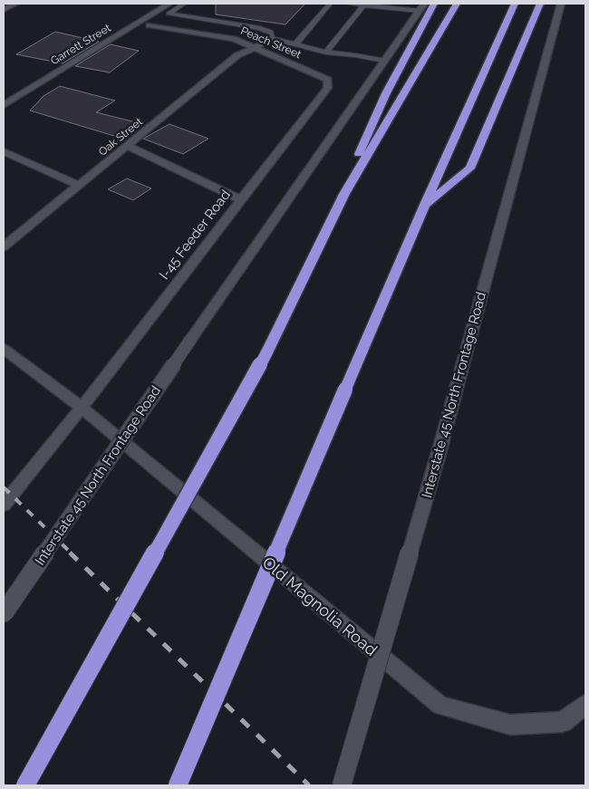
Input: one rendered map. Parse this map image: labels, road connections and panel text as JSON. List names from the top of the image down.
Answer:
{
  "streets": {
    "street": [
      "Peach Street",
      "Garrett Street",
      "Oak Street",
      "I-45 Feeder Road",
      "Interstate 45 North Frontage Road",
      "Old Magnolia Road"
    ]
  },
  "crossings": [
    ["Peach Street", "Oak Street"],
    ["Peach Street", "I-45 Feeder Road"],
    ["I-45 Feeder Road", "Old Magnolia Road"]
  ]
}
